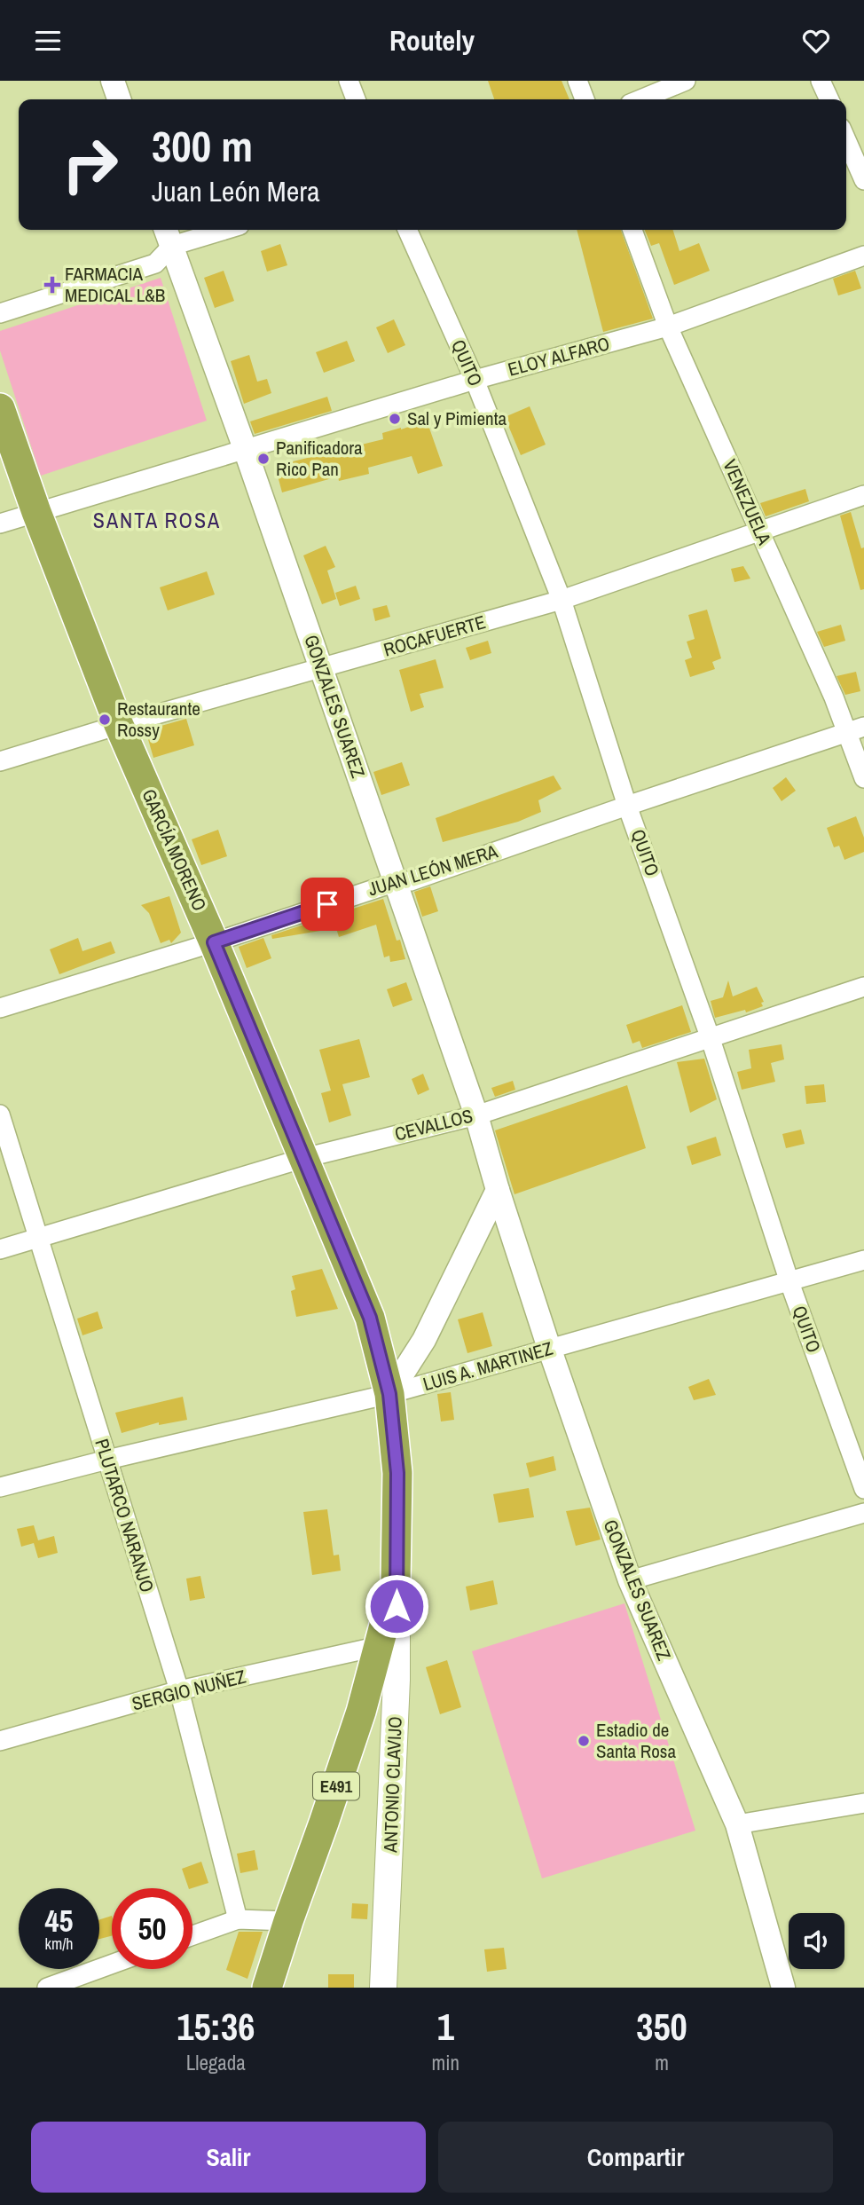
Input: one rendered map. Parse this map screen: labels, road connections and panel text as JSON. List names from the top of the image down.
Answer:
{
  "streets": {
    "highway": ["GARCÍA MORENO", "E491"],
    "main road": ["ANTONIO CLAVIJO"],
    "street": [
      "ELOY ALFARO",
      "QUITO",
      "VENEZUELA",
      "ROCAFUERTE",
      "GONZALES SUAREZ",
      "JUAN LEÓN MERA",
      "CEVALLOS",
      "LUIS A. MARTINEZ",
      "PLUTARCO NARANJO",
      "SERGIO NUÑEZ"
    ]
  },
  "crossings": [
    ["ELOY ALFARO", "QUITO"],
    ["ELOY ALFARO", "VENEZUELA"],
    ["ELOY ALFARO", "GONZALES SUAREZ"],
    ["ELOY ALFARO", "GARCÍA MORENO"],
    ["QUITO", "ROCAFUERTE"],
    ["QUITO", "JUAN LEÓN MERA"],
    ["QUITO", "CEVALLOS"],
    ["QUITO", "LUIS A. MARTINEZ"],
    ["VENEZUELA", "ROCAFUERTE"],
    ["VENEZUELA", "JUAN LEÓN MERA"],
    ["ROCAFUERTE", "GONZALES SUAREZ"],
    ["ROCAFUERTE", "GARCÍA MORENO"],
    ["GONZALES SUAREZ", "JUAN LEÓN MERA"],
    ["GONZALES SUAREZ", "CEVALLOS"],
    ["GONZALES SUAREZ", "LUIS A. MARTINEZ"],
    ["GARCÍA MORENO", "JUAN LEÓN MERA"],
    ["GARCÍA MORENO", "CEVALLOS"],
    ["GARCÍA MORENO", "LUIS A. MARTINEZ"],
    ["GARCÍA MORENO", "ANTONIO CLAVIJO"],
    ["GARCÍA MORENO", "E491"],
    ["CEVALLOS", "PLUTARCO NARANJO"],
    ["LUIS A. MARTINEZ", "PLUTARCO NARANJO"],
    ["PLUTARCO NARANJO", "SERGIO NUÑEZ"],
    ["SERGIO NUÑEZ", "E491"],
    ["ANTONIO CLAVIJO", "E491"]
  ],
  "districts": ["SANTA ROSA"],
  "places": {
    "health": ["FARMACIA MEDICAL L&B"],
    "other": [
      "Sal y Pimienta",
      "Panificadora Rico Pan",
      "Restaurante Rossy",
      "Estadio de Santa Rosa"
    ]
  },
  "page": {
    "header": "Routely",
    "turn": ["300 m", "Juan León Mera"],
    "speed": "45 km/h",
    "limit": "50",
    "eta": [
      "15:36",
      "Llegada",
      "1",
      "min",
      "350",
      "m"
    ],
    "buttons": ["Salir", "Compartir"]
  }
}
